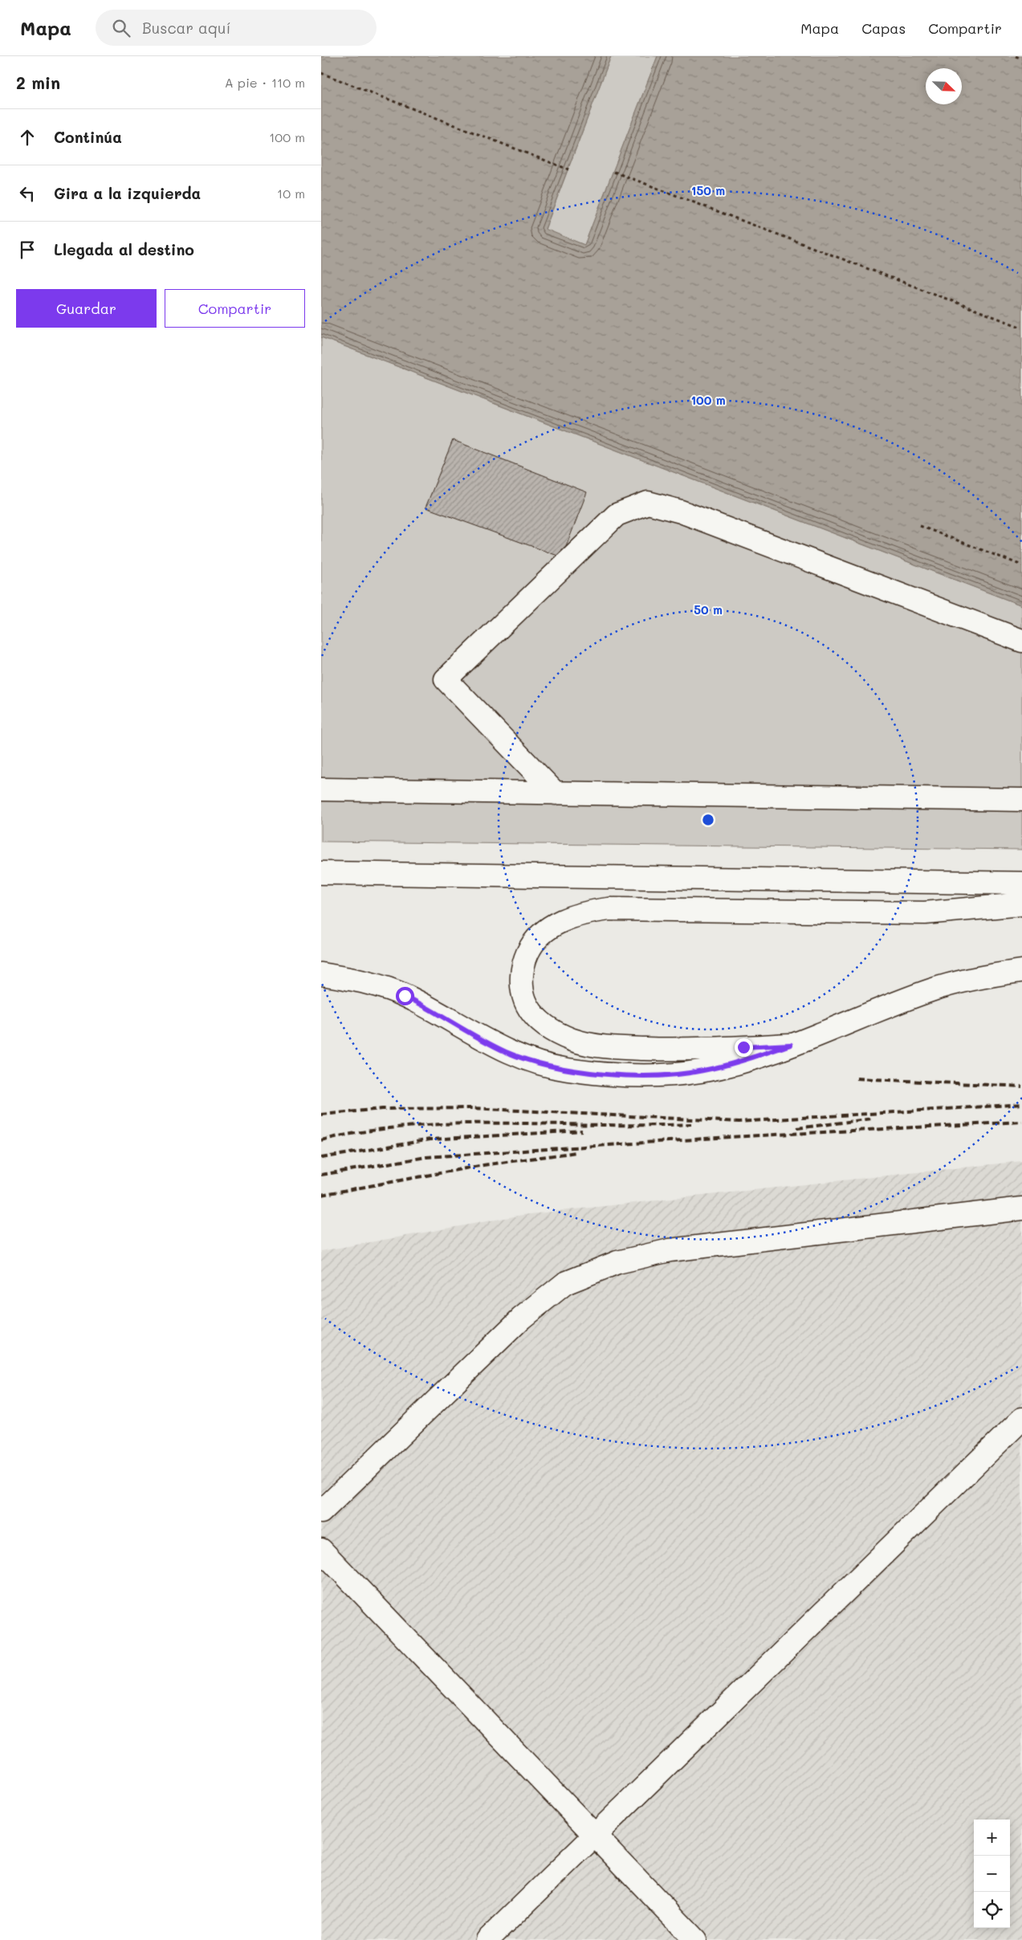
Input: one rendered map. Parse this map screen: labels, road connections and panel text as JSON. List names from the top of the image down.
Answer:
{
  "north": "bottom right",
  "page": {
    "header": "Mapa",
    "search": "Buscar aquí",
    "nav": ["Mapa", "Capas", "Compartir"],
    "heading": ["2 min", "A pie · 110 m"],
    "list": [
      ["Continúa", "100 m"],
      ["Gira a la izquierda", "10 m"],
      "Llegada al destino"
    ],
    "buttons": ["Guardar", "Compartir"],
    "map_buttons": ["+", "−"]
  },
  "rings": ["150 m", "100 m", "50 m"]
}
